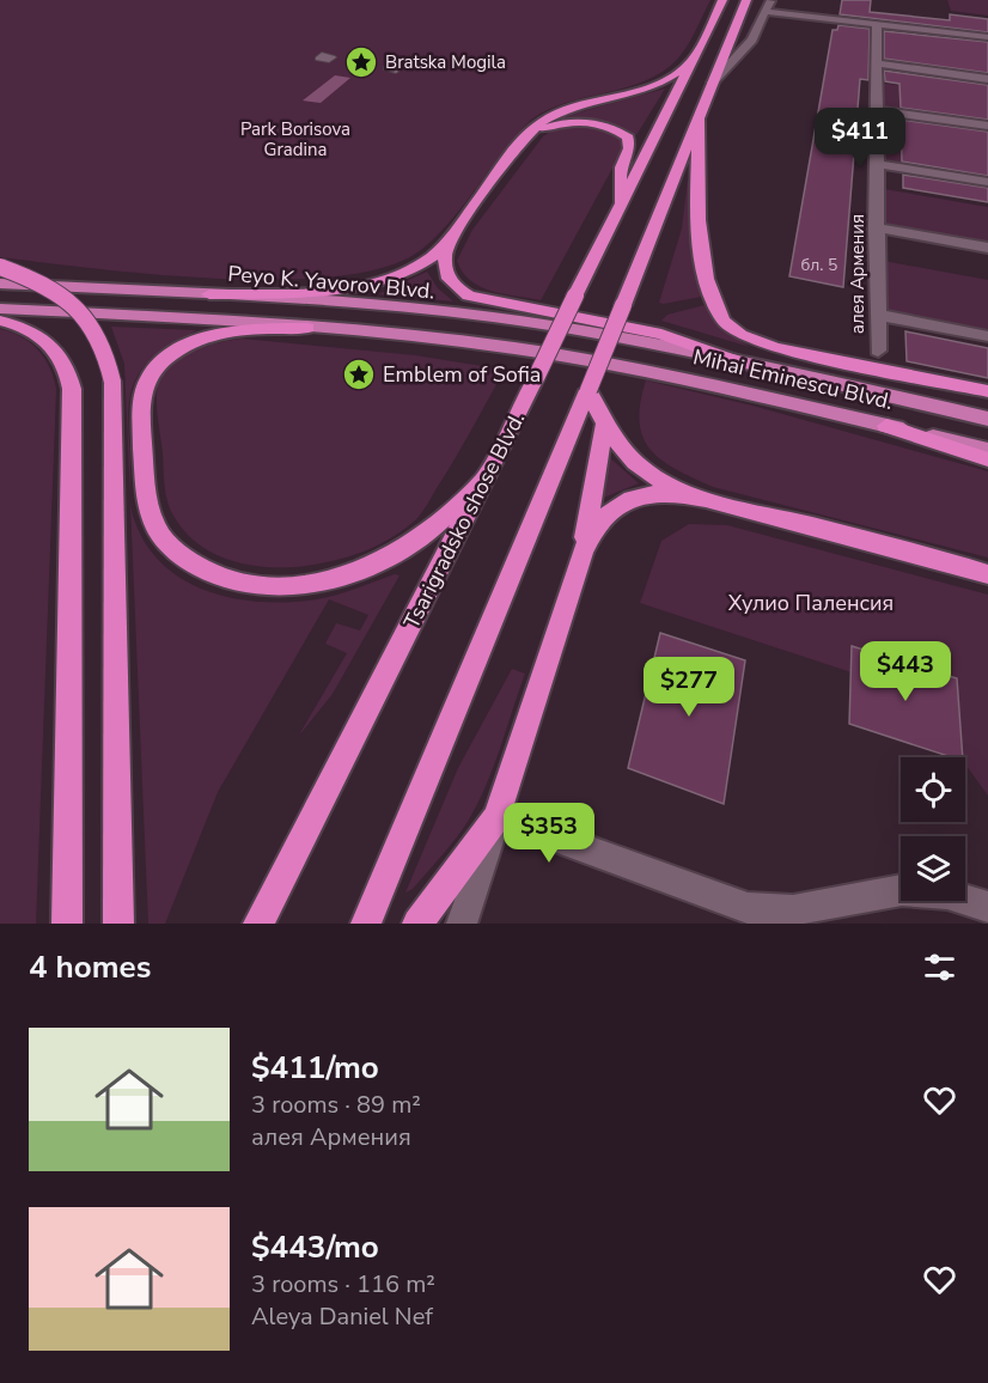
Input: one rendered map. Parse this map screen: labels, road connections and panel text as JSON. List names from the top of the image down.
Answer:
{
  "streets": {
    "highway": ["Tsarigradsko shose Blvd."],
    "main road": ["Peyo K. Yavorov Blvd.", "Mihai Eminescu Blvd."],
    "street": ["алея Армения"]
  },
  "crossings": [
    ["Peyo K. Yavorov Blvd.", "Mihai Eminescu Blvd."]
  ],
  "parks": ["Park Borisova Gradina", "Хулио Паленсия"],
  "places": {
    "place": ["Bratska Mogila", "Emblem of Sofia"]
  },
  "house_numbers": ["бл. 5"],
  "page": {
    "price": [
      "$411",
      "$443",
      "$277",
      "$353"
    ],
    "heading": "4 homes",
    "list": [
      {
        "name": "$411/mo",
        "note": "3 rooms · 89 m² · алея Армения"
      },
      {
        "name": "$443/mo",
        "note": "3 rooms · 116 m² · Aleya Daniel Nef"
      }
    ]
  }
}
